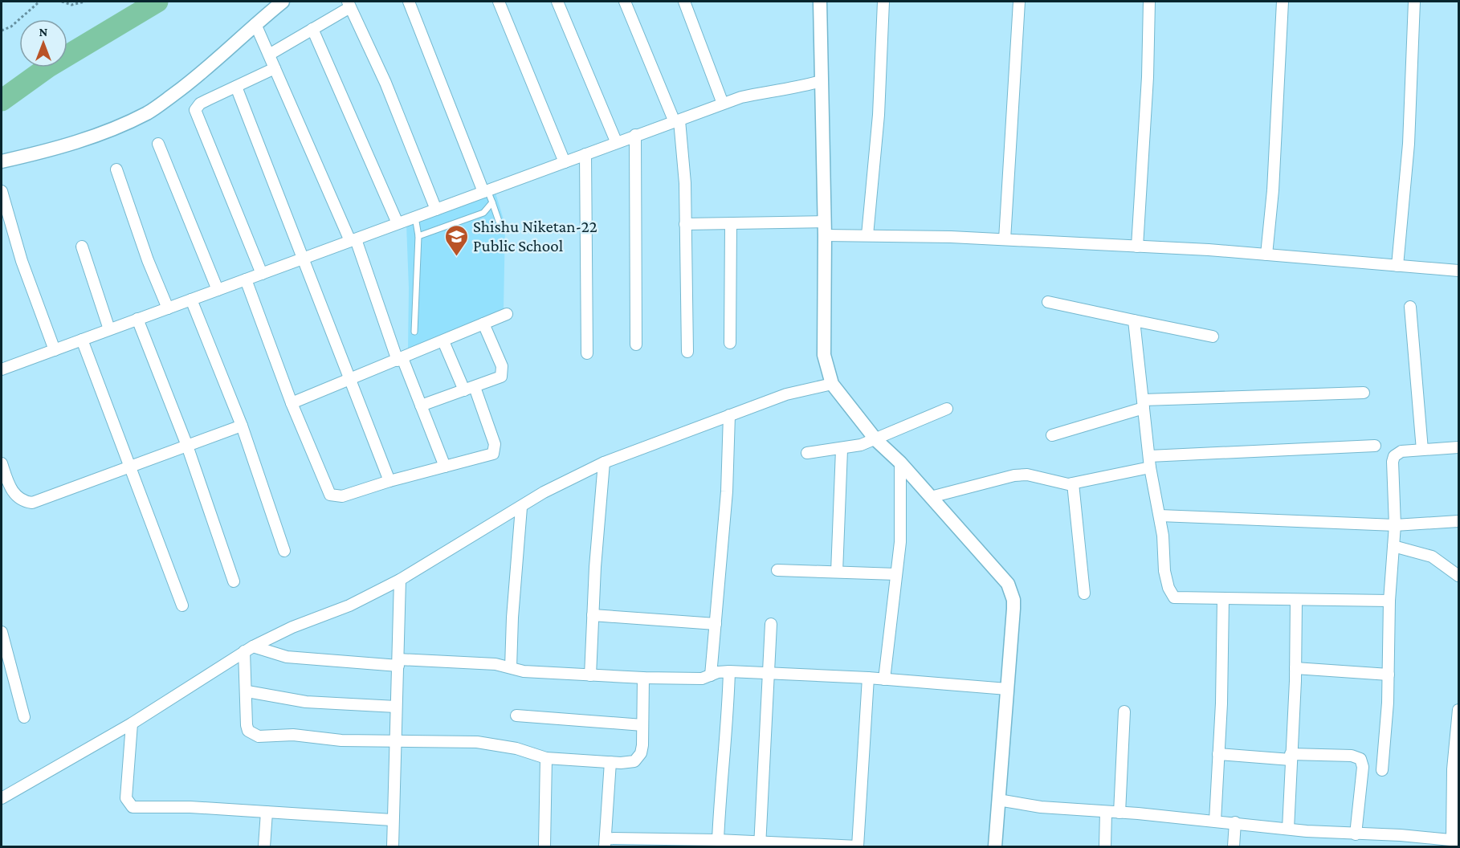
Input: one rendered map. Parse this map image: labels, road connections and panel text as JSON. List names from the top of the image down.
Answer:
{
  "places": {
    "school or university": ["Shishu Niketan-22 Public School"]
  },
  "north": "top"
}
